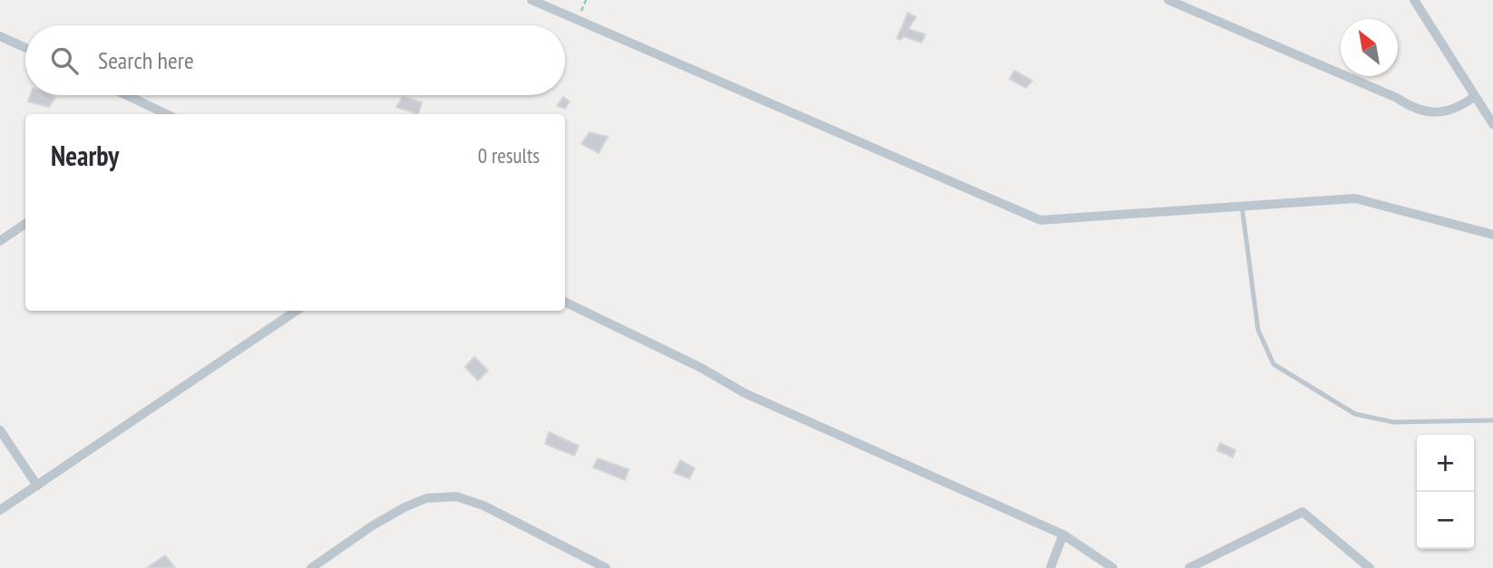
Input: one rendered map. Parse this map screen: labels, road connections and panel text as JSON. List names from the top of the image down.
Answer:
{
  "north": "top left",
  "page": {
    "search": "Search here",
    "heading": ["Nearby", "0 results"],
    "map_buttons": ["+", "−"]
  }
}
